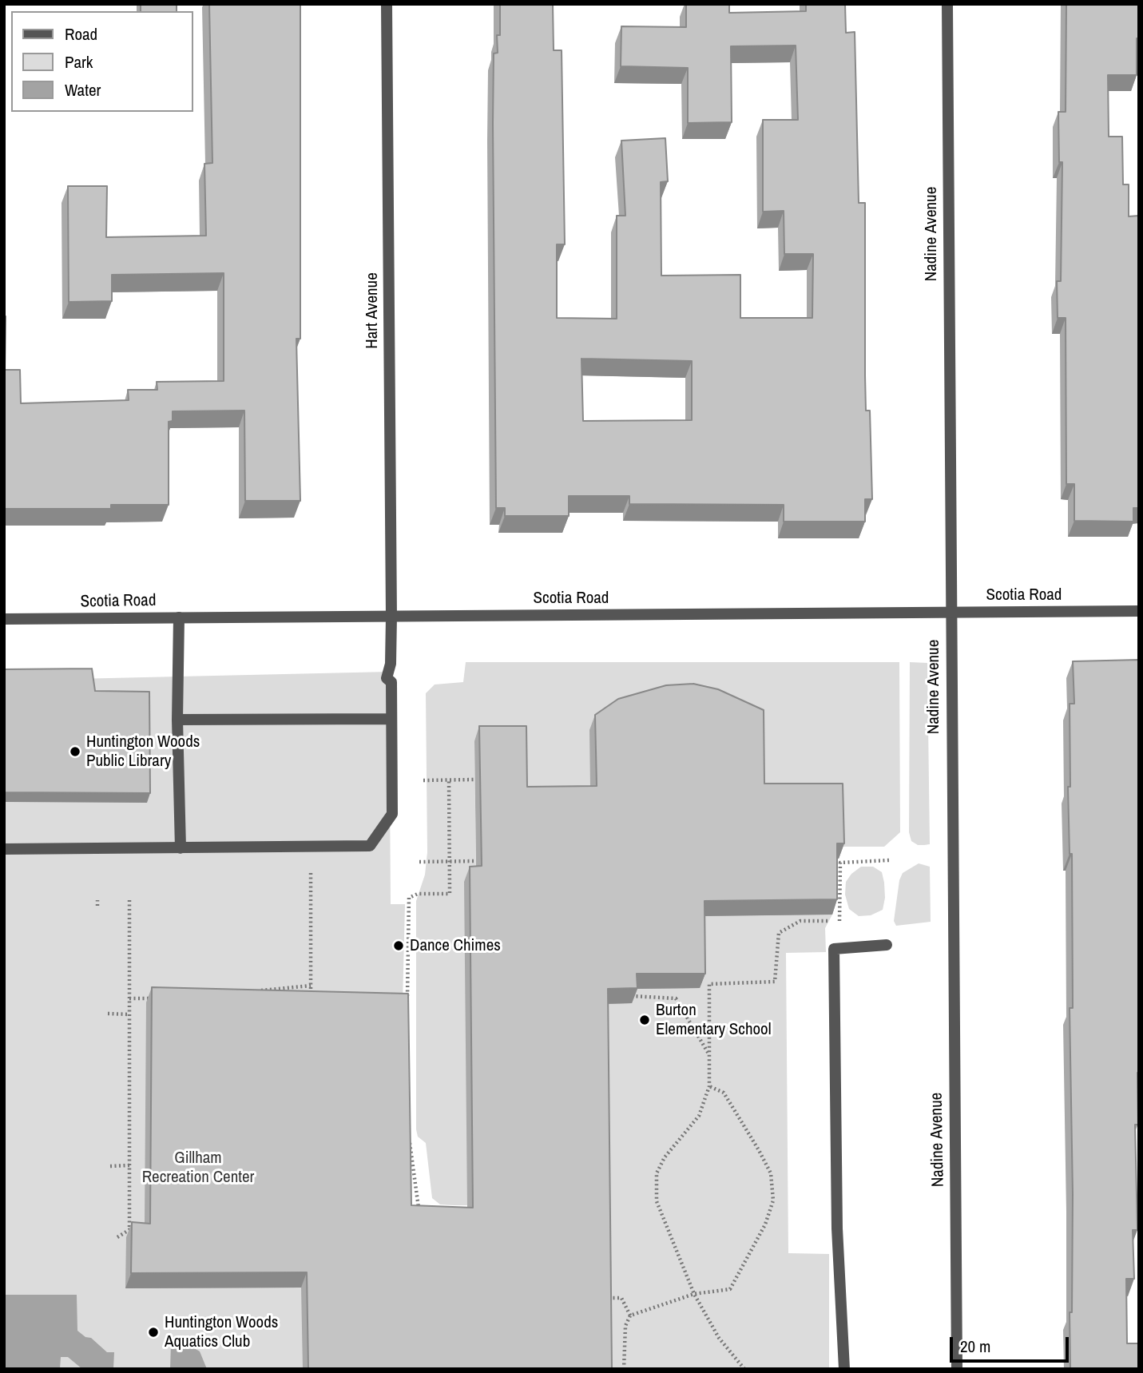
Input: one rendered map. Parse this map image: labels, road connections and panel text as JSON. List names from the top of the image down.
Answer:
{
  "streets": {
    "street": ["Nadine Avenue", "Hart Avenue", "Scotia Road"]
  },
  "crossings": [
    ["Nadine Avenue", "Scotia Road"],
    ["Hart Avenue", "Scotia Road"]
  ],
  "parks": ["Gillham Recreation Center"],
  "places": [
    "Huntington Woods Public Library",
    "Dance Chimes",
    "Burton Elementary School",
    "Huntington Woods Aquatics Club"
  ],
  "legend": ["Road", "Park", "Water"],
  "scale_bar": "20 m"
}
